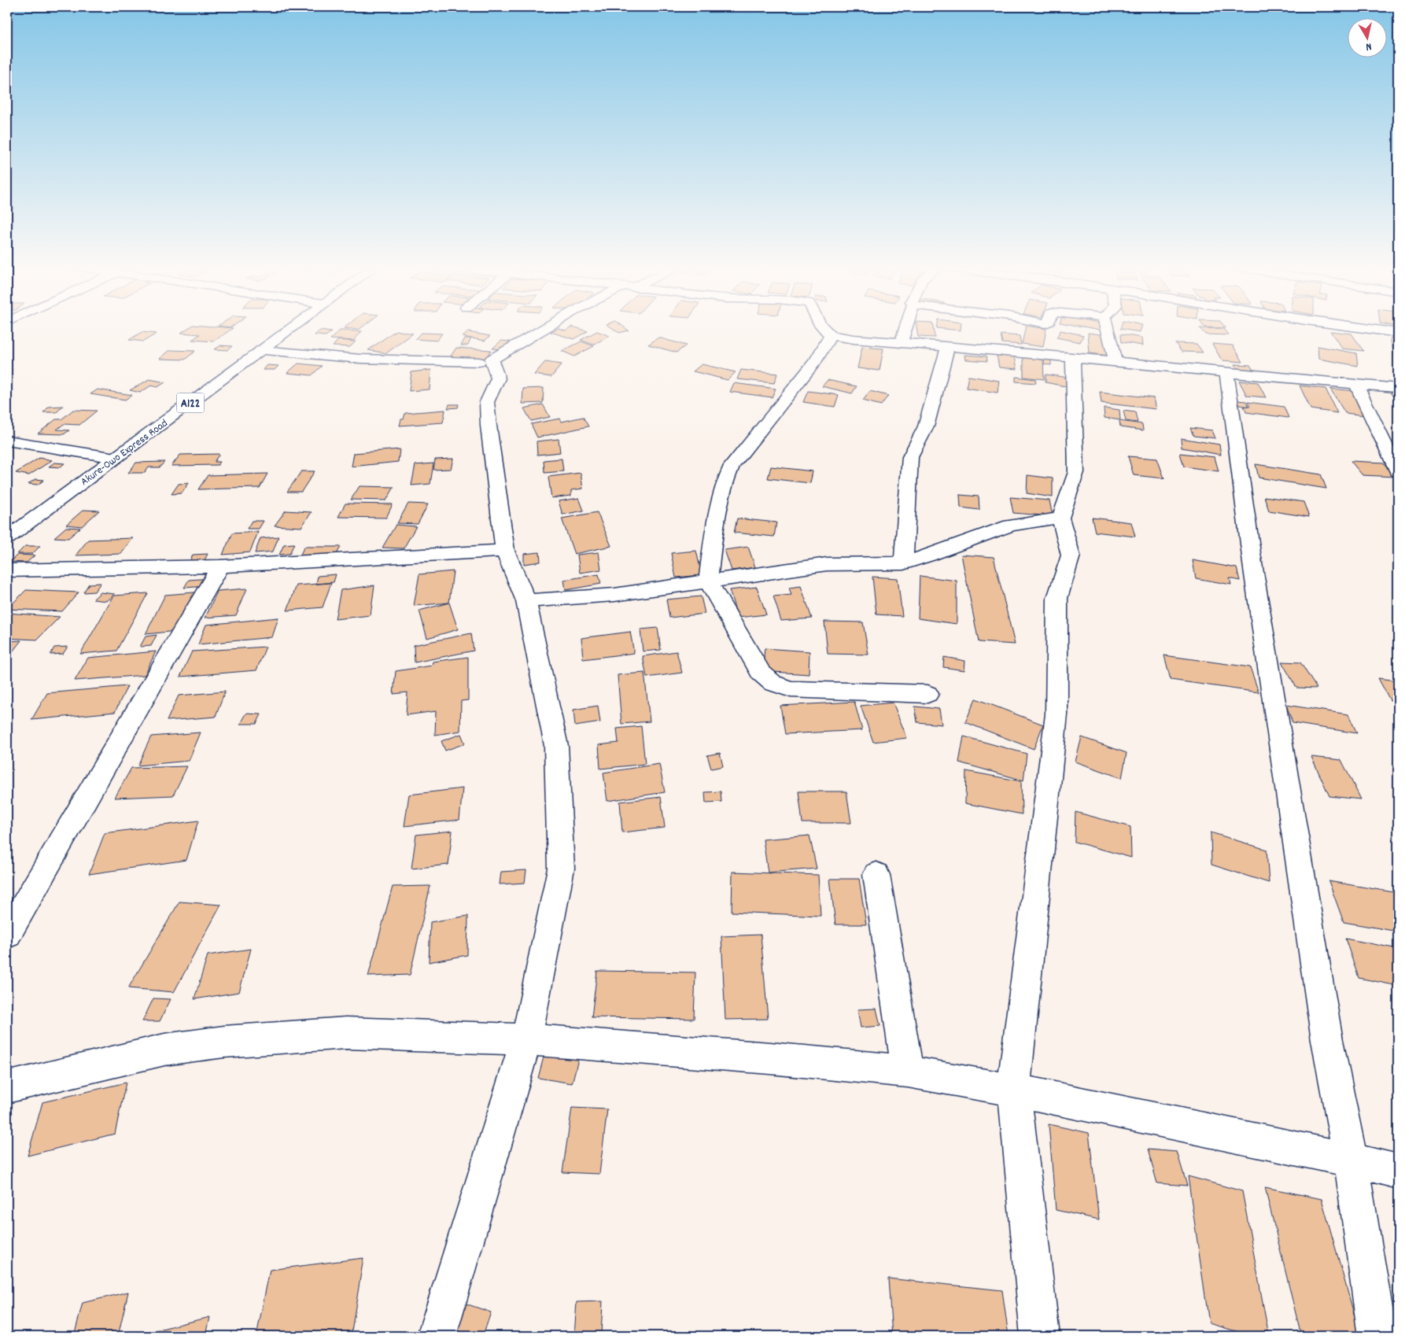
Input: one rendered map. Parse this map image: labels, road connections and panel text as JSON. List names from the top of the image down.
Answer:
{
  "streets": {
    "main road": ["A122", "Akure-Owo Express Road"]
  },
  "north": "bottom"
}
